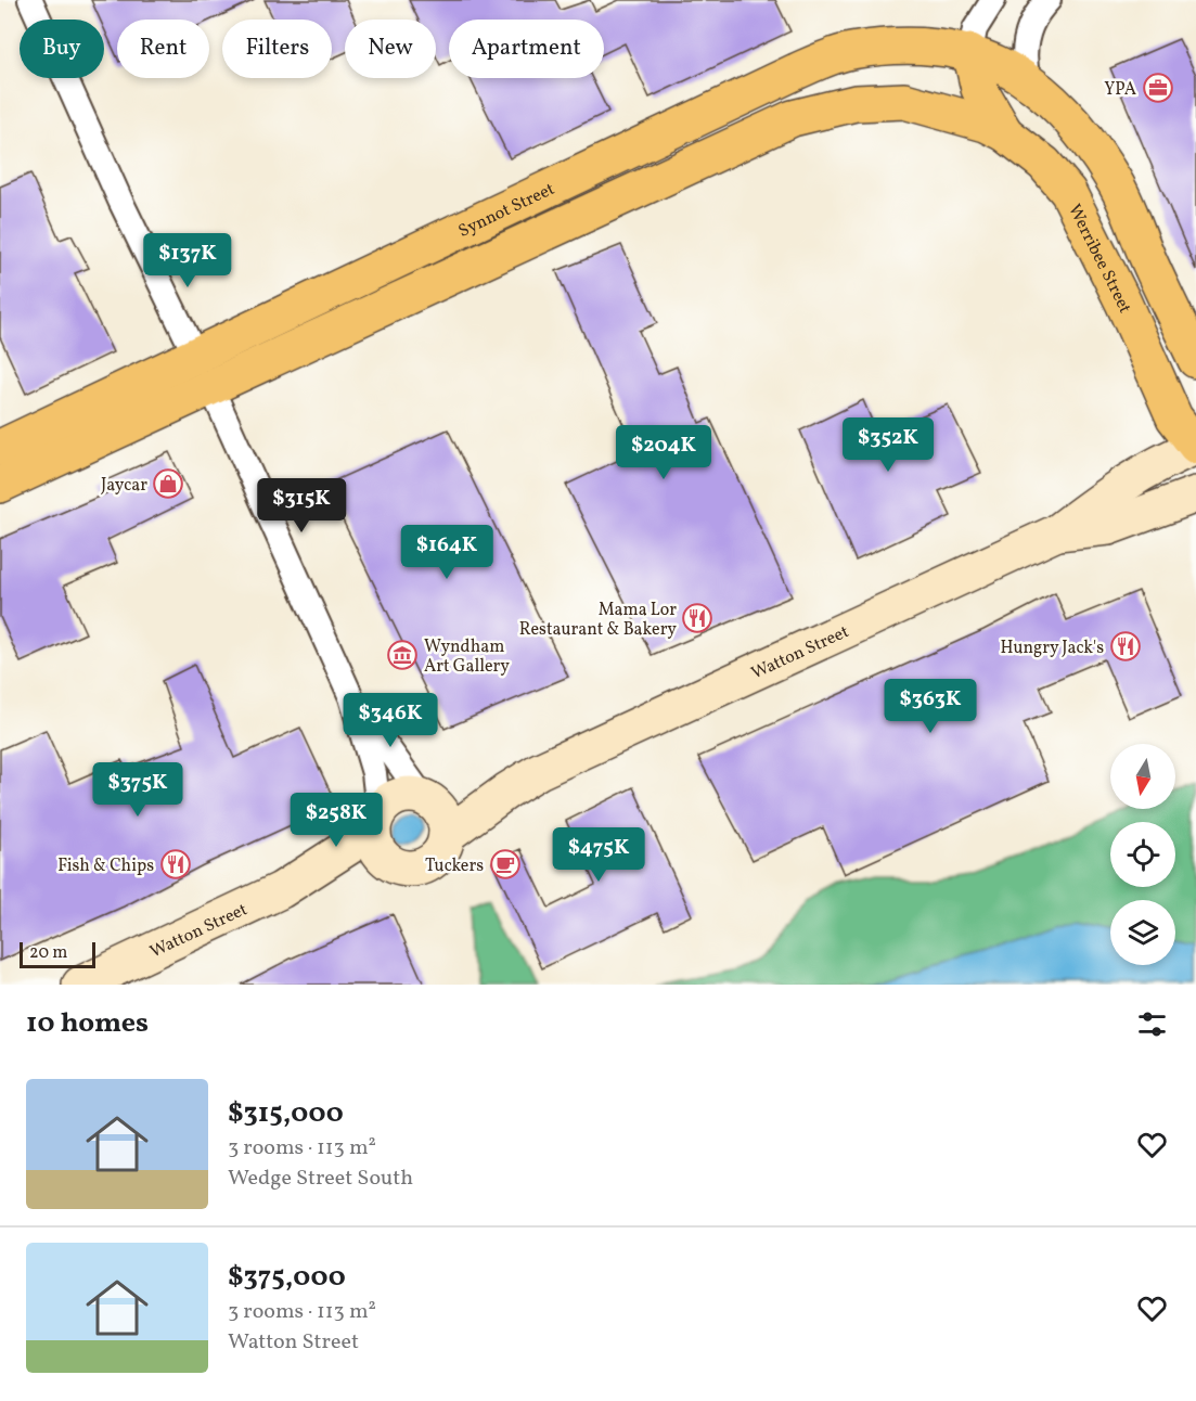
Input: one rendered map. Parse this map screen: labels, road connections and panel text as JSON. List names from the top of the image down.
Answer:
{
  "streets": {
    "highway": ["Synnot Street", "Werribee Street"],
    "street": ["Watton Street"]
  },
  "crossings": [
    ["Werribee Street", "Watton Street"]
  ],
  "places": {
    "office": ["YPA"],
    "shop": ["Jaycar"],
    "restaurant": ["Mama Lor Restaurant & Bakery", "Hungry Jack's", "Fish & Chips"],
    "museum": ["Wyndham Art Gallery"],
    "cafe": ["Tuckers"]
  },
  "scale_bar": "20 m",
  "north": "bottom",
  "page": {
    "chip": [
      "Buy",
      "Rent",
      "Filters",
      "New",
      "Apartment"
    ],
    "price": [
      "$137K",
      "$352K",
      "$204K",
      "$315K",
      "$164K",
      "$363K",
      "$346K",
      "$375K",
      "$258K",
      "$475K"
    ],
    "scale": "20 m",
    "heading": "10 homes",
    "list": [
      {
        "name": "$315,000",
        "note": "3 rooms · 113 m² · Wedge Street South"
      },
      {
        "name": "$375,000",
        "note": "3 rooms · 113 m² · Watton Street"
      }
    ]
  }
}
